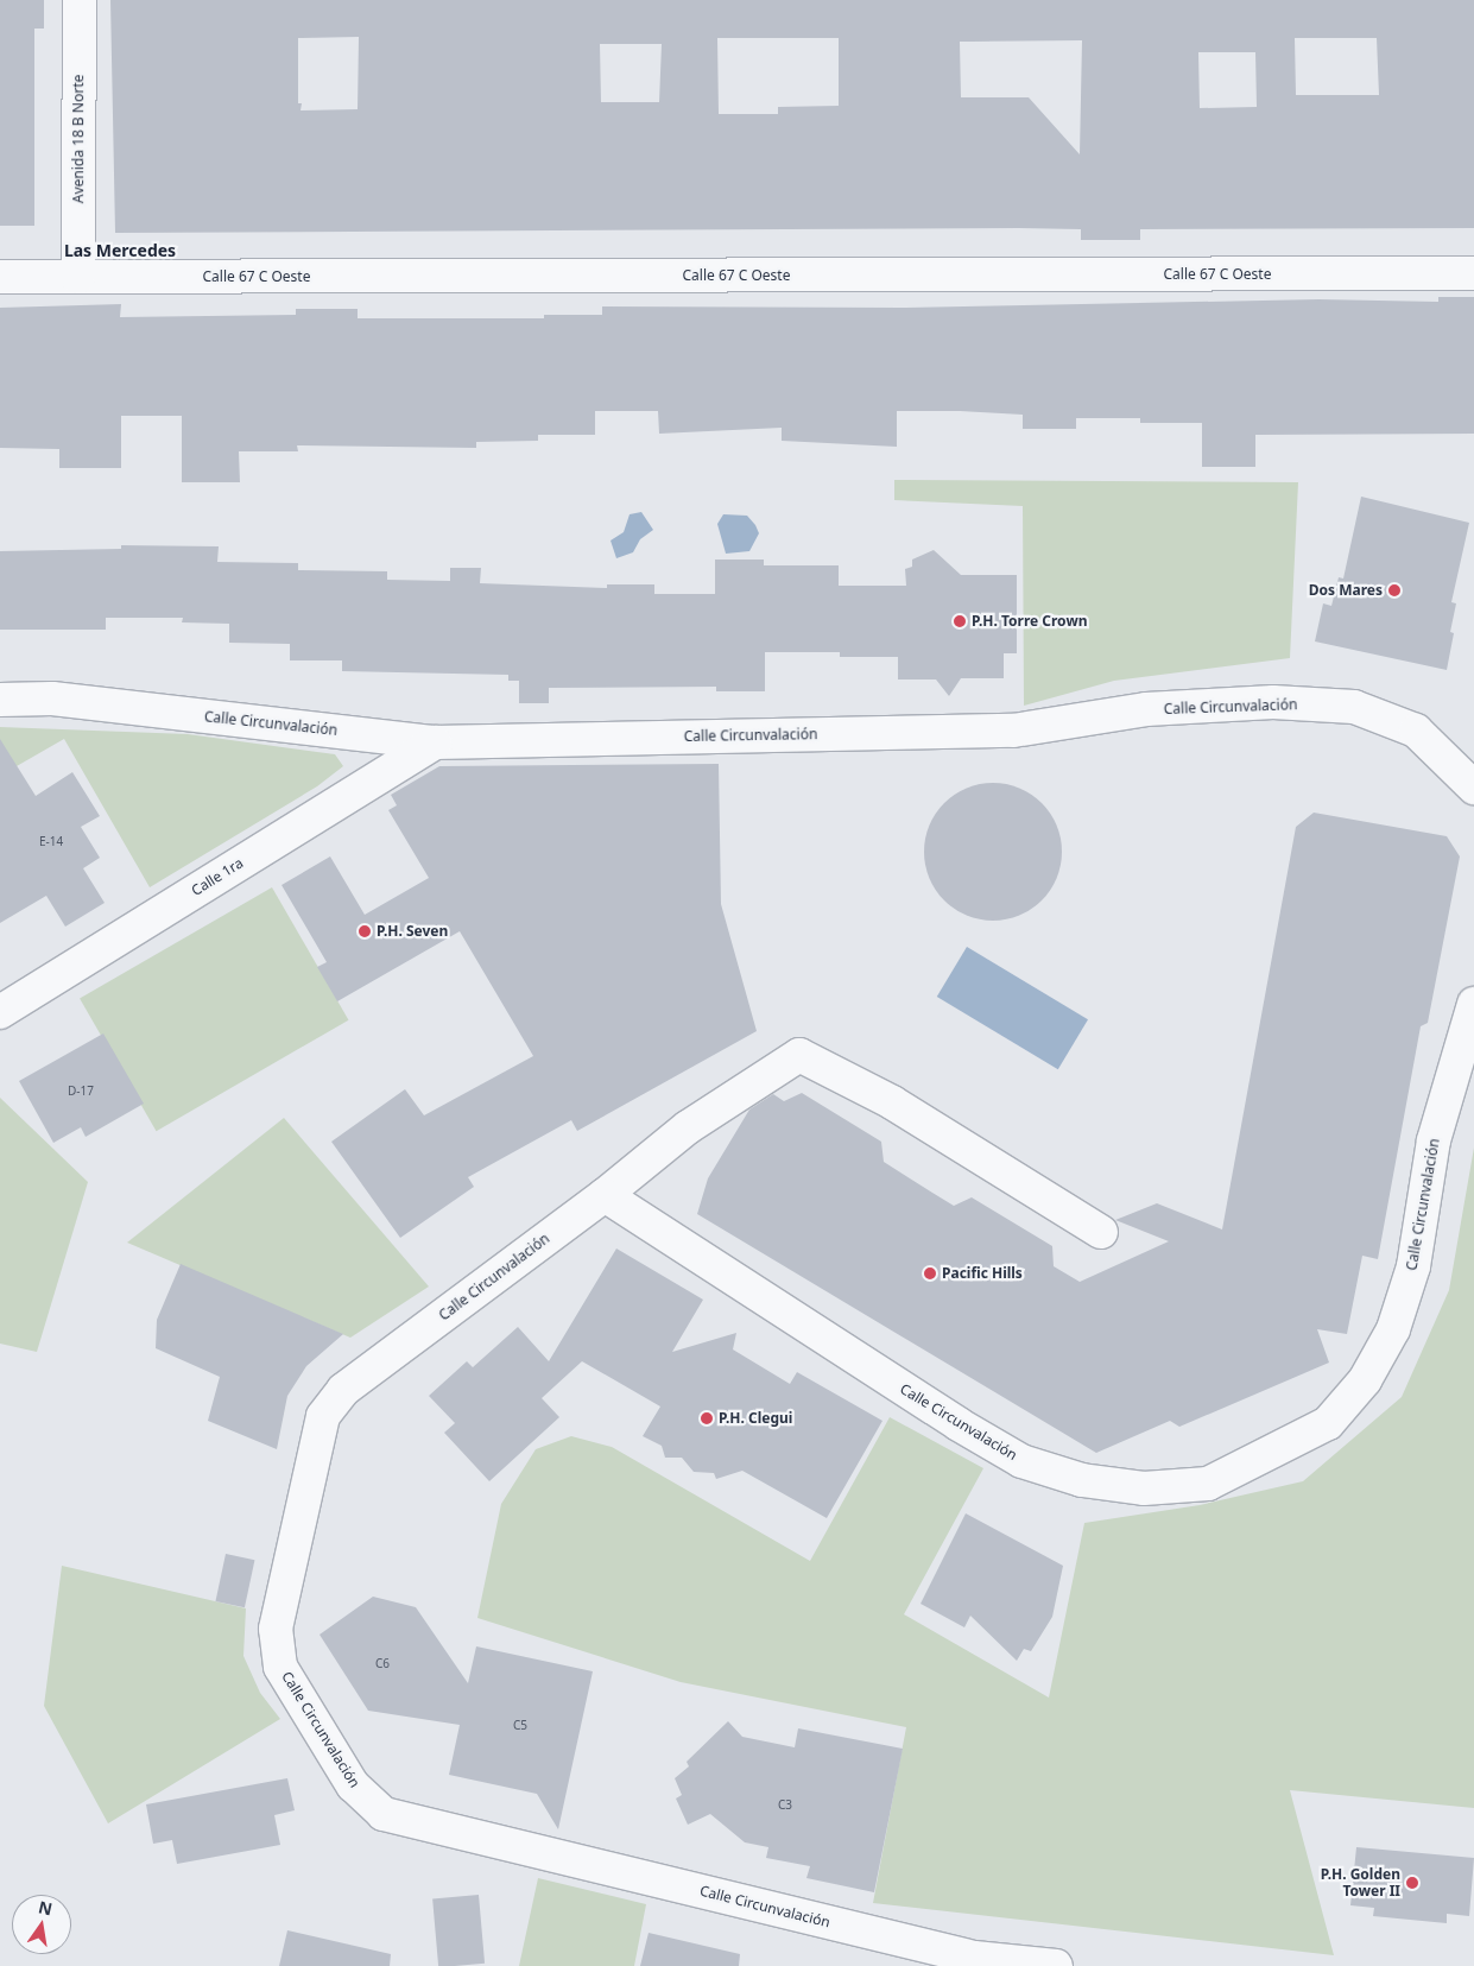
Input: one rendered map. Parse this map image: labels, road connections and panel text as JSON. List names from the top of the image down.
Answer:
{
  "streets": {
    "street": [
      "Avenida 18 B Norte",
      "Calle 67 C Oeste",
      "Calle Circunvalación",
      "Calle 1ra"
    ]
  },
  "crossings": [
    ["Avenida 18 B Norte", "Calle 67 C Oeste"],
    ["Calle Circunvalación", "Calle 1ra"]
  ],
  "districts": ["Las Mercedes"],
  "places": [
    "Dos Mares",
    "P.H. Torre Crown",
    "P.H. Seven",
    "Pacific Hills",
    "P.H. Clegui",
    "P.H. Golden Tower II"
  ],
  "house_numbers": [
    "E-14",
    "D-17",
    "C6",
    "C5",
    "C3"
  ],
  "north": "top"
}
